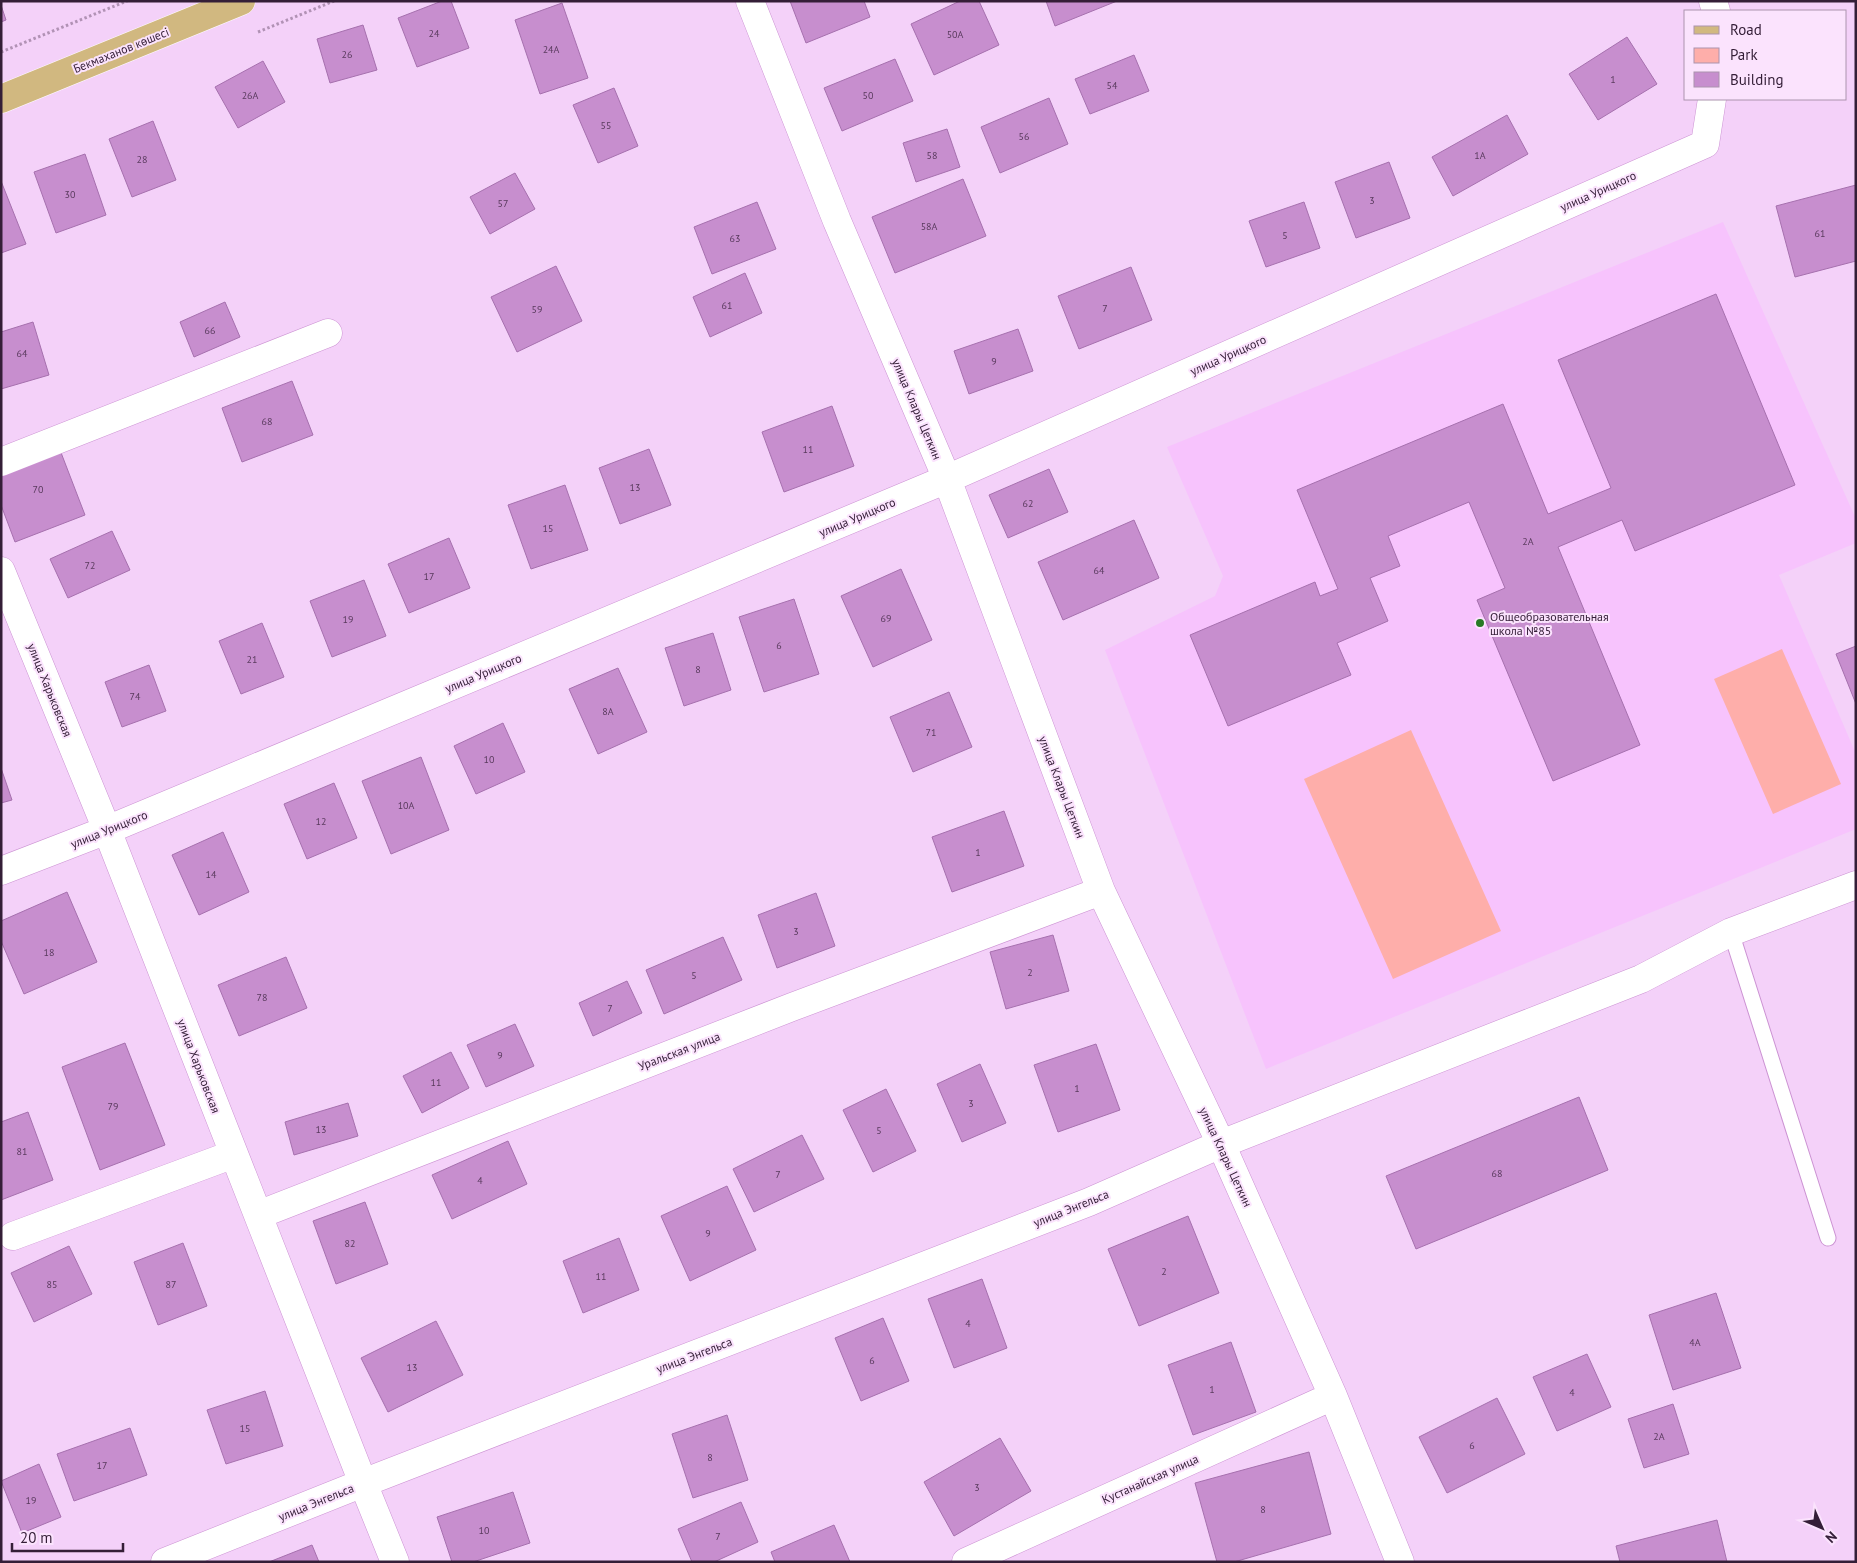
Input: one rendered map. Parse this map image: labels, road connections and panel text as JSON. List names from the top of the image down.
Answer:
{
  "streets": {
    "main road": ["Бекмаханов көшесі"],
    "street": [
      "улица Урицкого",
      "улица Клары Цеткин",
      "улица Харьковская",
      "Уральская улица",
      "улица Энгельса",
      "Кустанайская улица"
    ]
  },
  "crossings": [
    ["улица Урицкого", "улица Клары Цеткин"],
    ["улица Урицкого", "улица Харьковская"],
    ["улица Клары Цеткин", "Уральская улица"],
    ["улица Клары Цеткин", "улица Энгельса"],
    ["улица Клары Цеткин", "Кустанайская улица"],
    ["улица Харьковская", "Уральская улица"],
    ["улица Харьковская", "улица Энгельса"]
  ],
  "places": ["Общеобразовательная школа №85"],
  "house_numbers": [
    "24",
    "50А",
    "24А",
    "26",
    "1",
    "54",
    "26А",
    "50",
    "55",
    "56",
    "58",
    "1А",
    "28",
    "30",
    "3",
    "57",
    "58А",
    "61",
    "5",
    "63",
    "61",
    "7",
    "59",
    "66",
    "64",
    "9",
    "68",
    "11",
    "13",
    "70",
    "62",
    "15",
    "2А",
    "72",
    "64",
    "17",
    "69",
    "19",
    "6",
    "21",
    "8",
    "74",
    "8А",
    "71",
    "10",
    "10А",
    "12",
    "1",
    "14",
    "3",
    "18",
    "2",
    "5",
    "78",
    "7",
    "9",
    "11",
    "1",
    "3",
    "79",
    "13",
    "5",
    "81",
    "68",
    "7",
    "4",
    "9",
    "82",
    "2",
    "11",
    "85",
    "87",
    "4",
    "4А",
    "6",
    "13",
    "1",
    "4",
    "15",
    "2А",
    "6",
    "8",
    "17",
    "3",
    "19",
    "8",
    "10",
    "7"
  ],
  "legend": ["Road", "Park", "Building"],
  "scale_bar": "20 m",
  "north": "bottom right"
}
